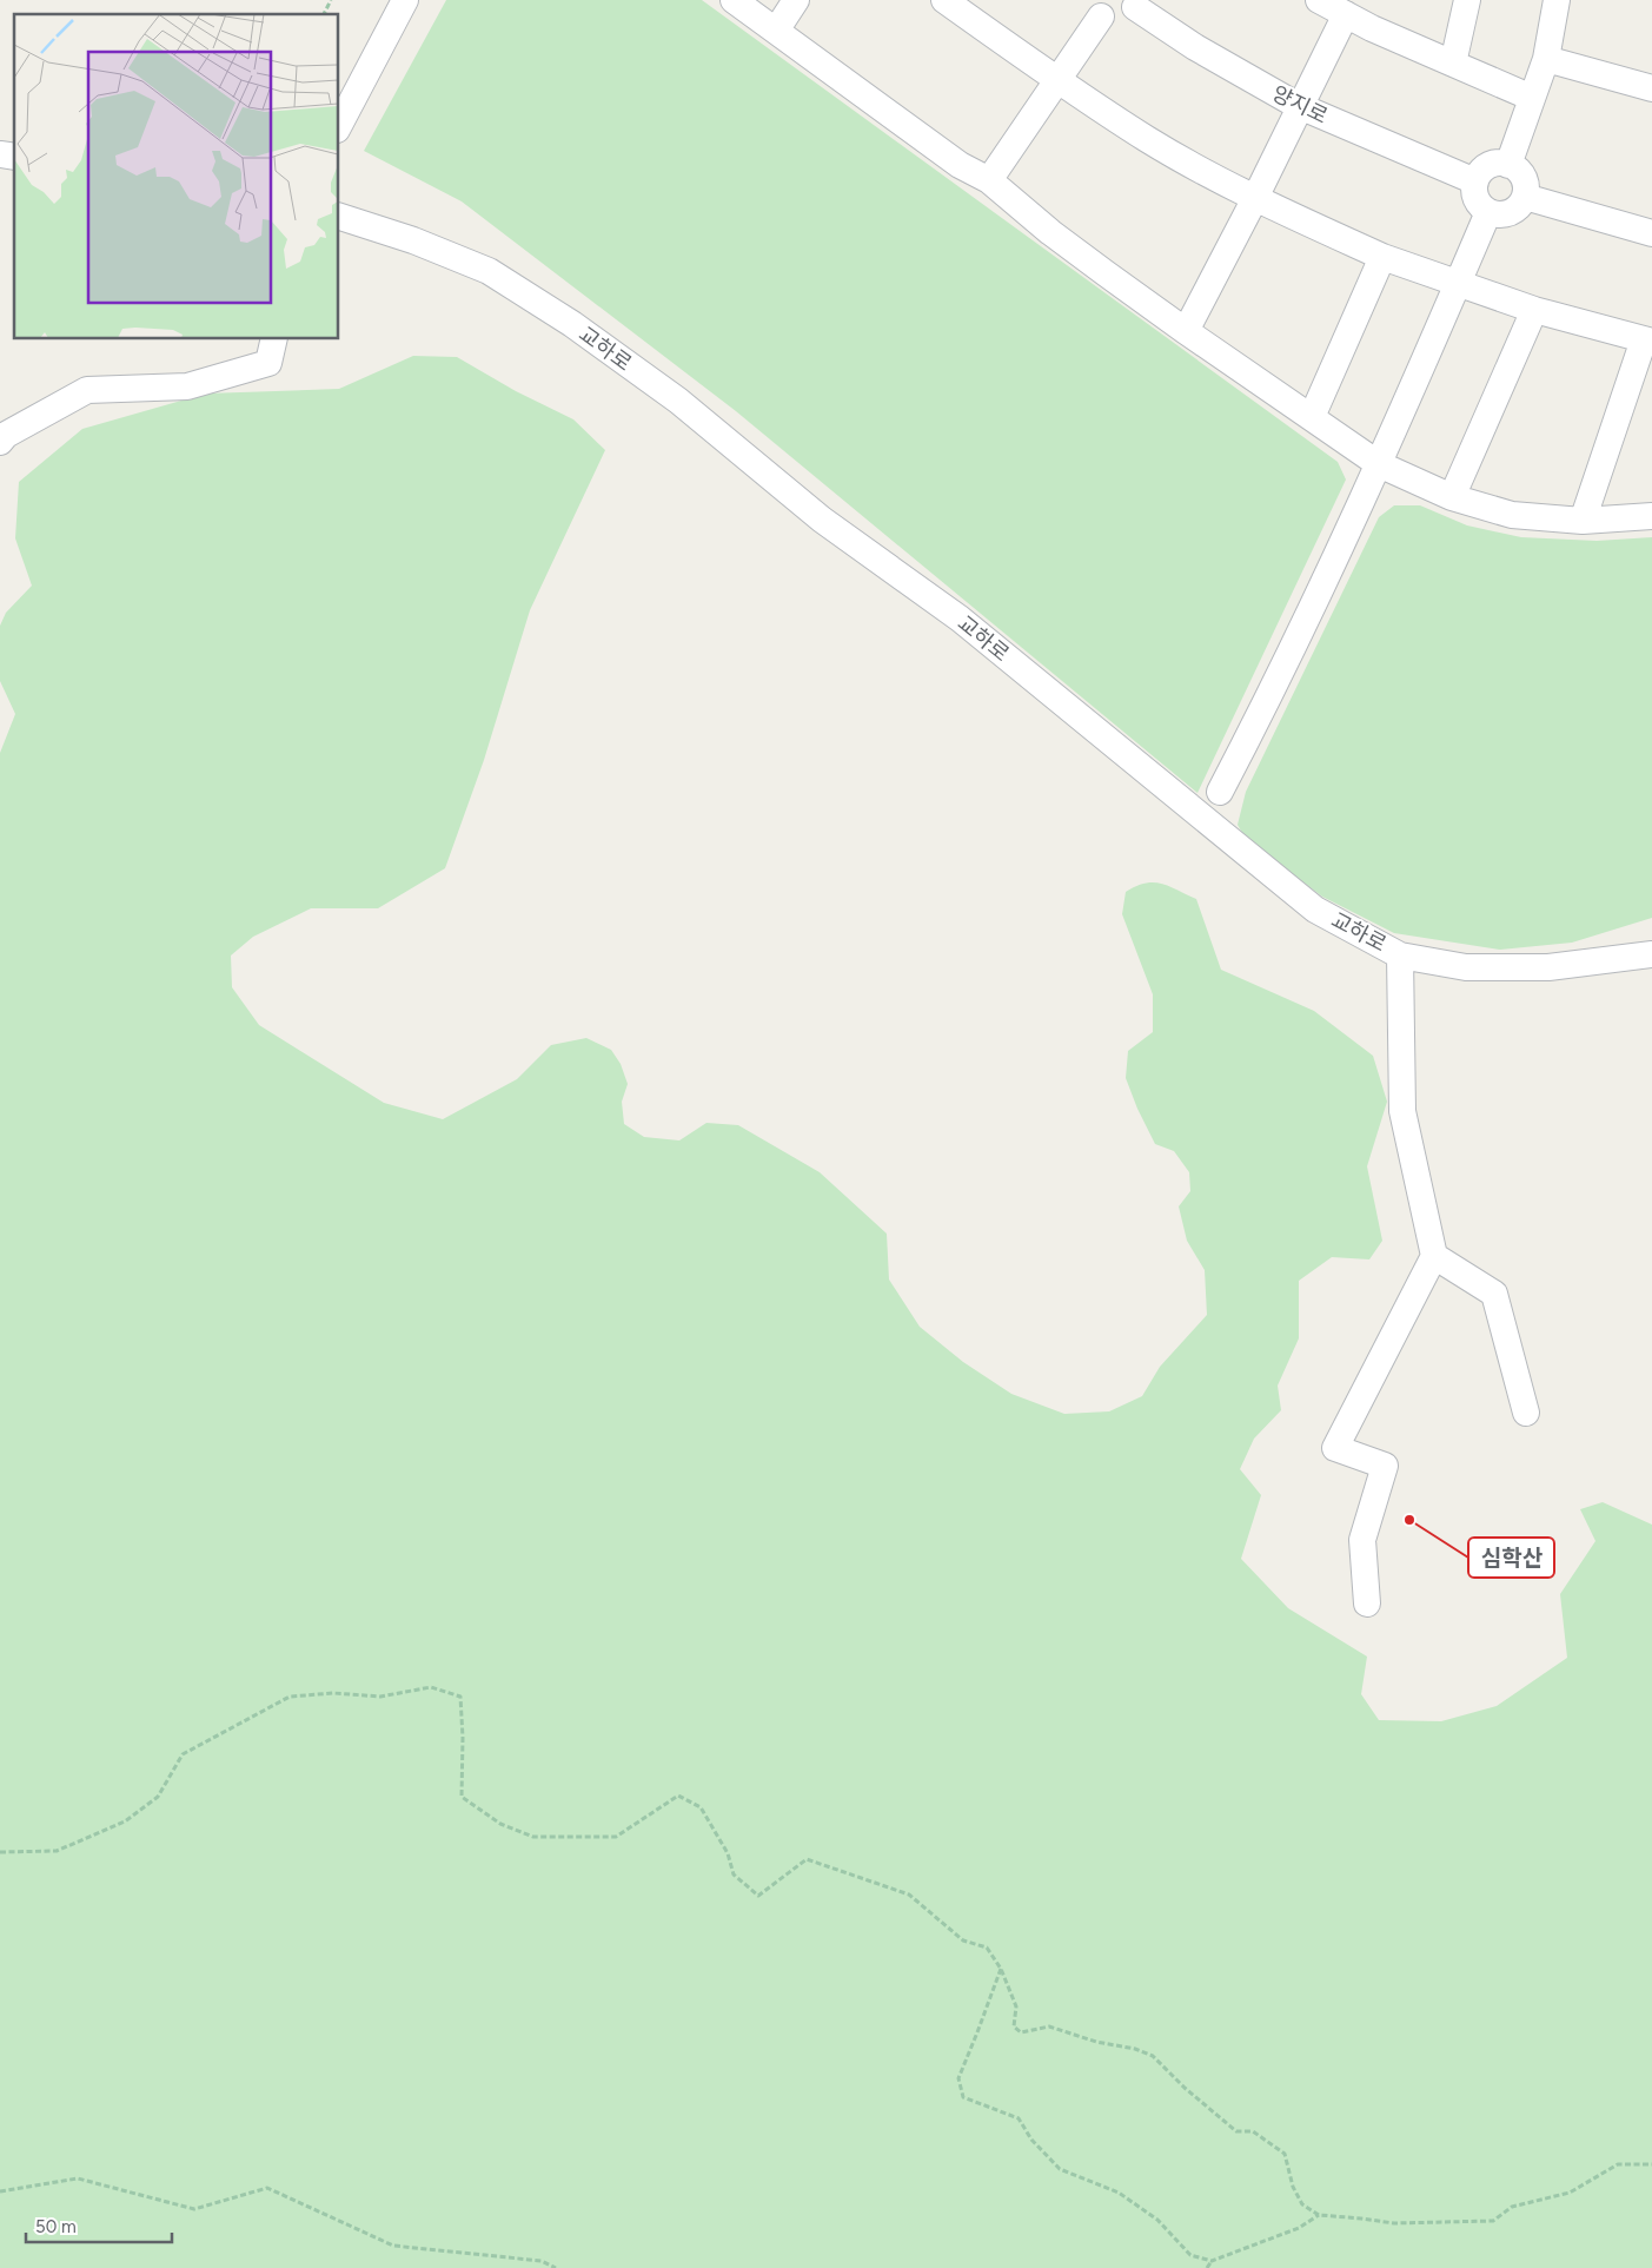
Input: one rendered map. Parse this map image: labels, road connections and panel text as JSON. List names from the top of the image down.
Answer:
{
  "streets": {
    "street": ["양지로", "교하로"]
  },
  "places": ["심학산"],
  "scale_bar": "50 m"
}
